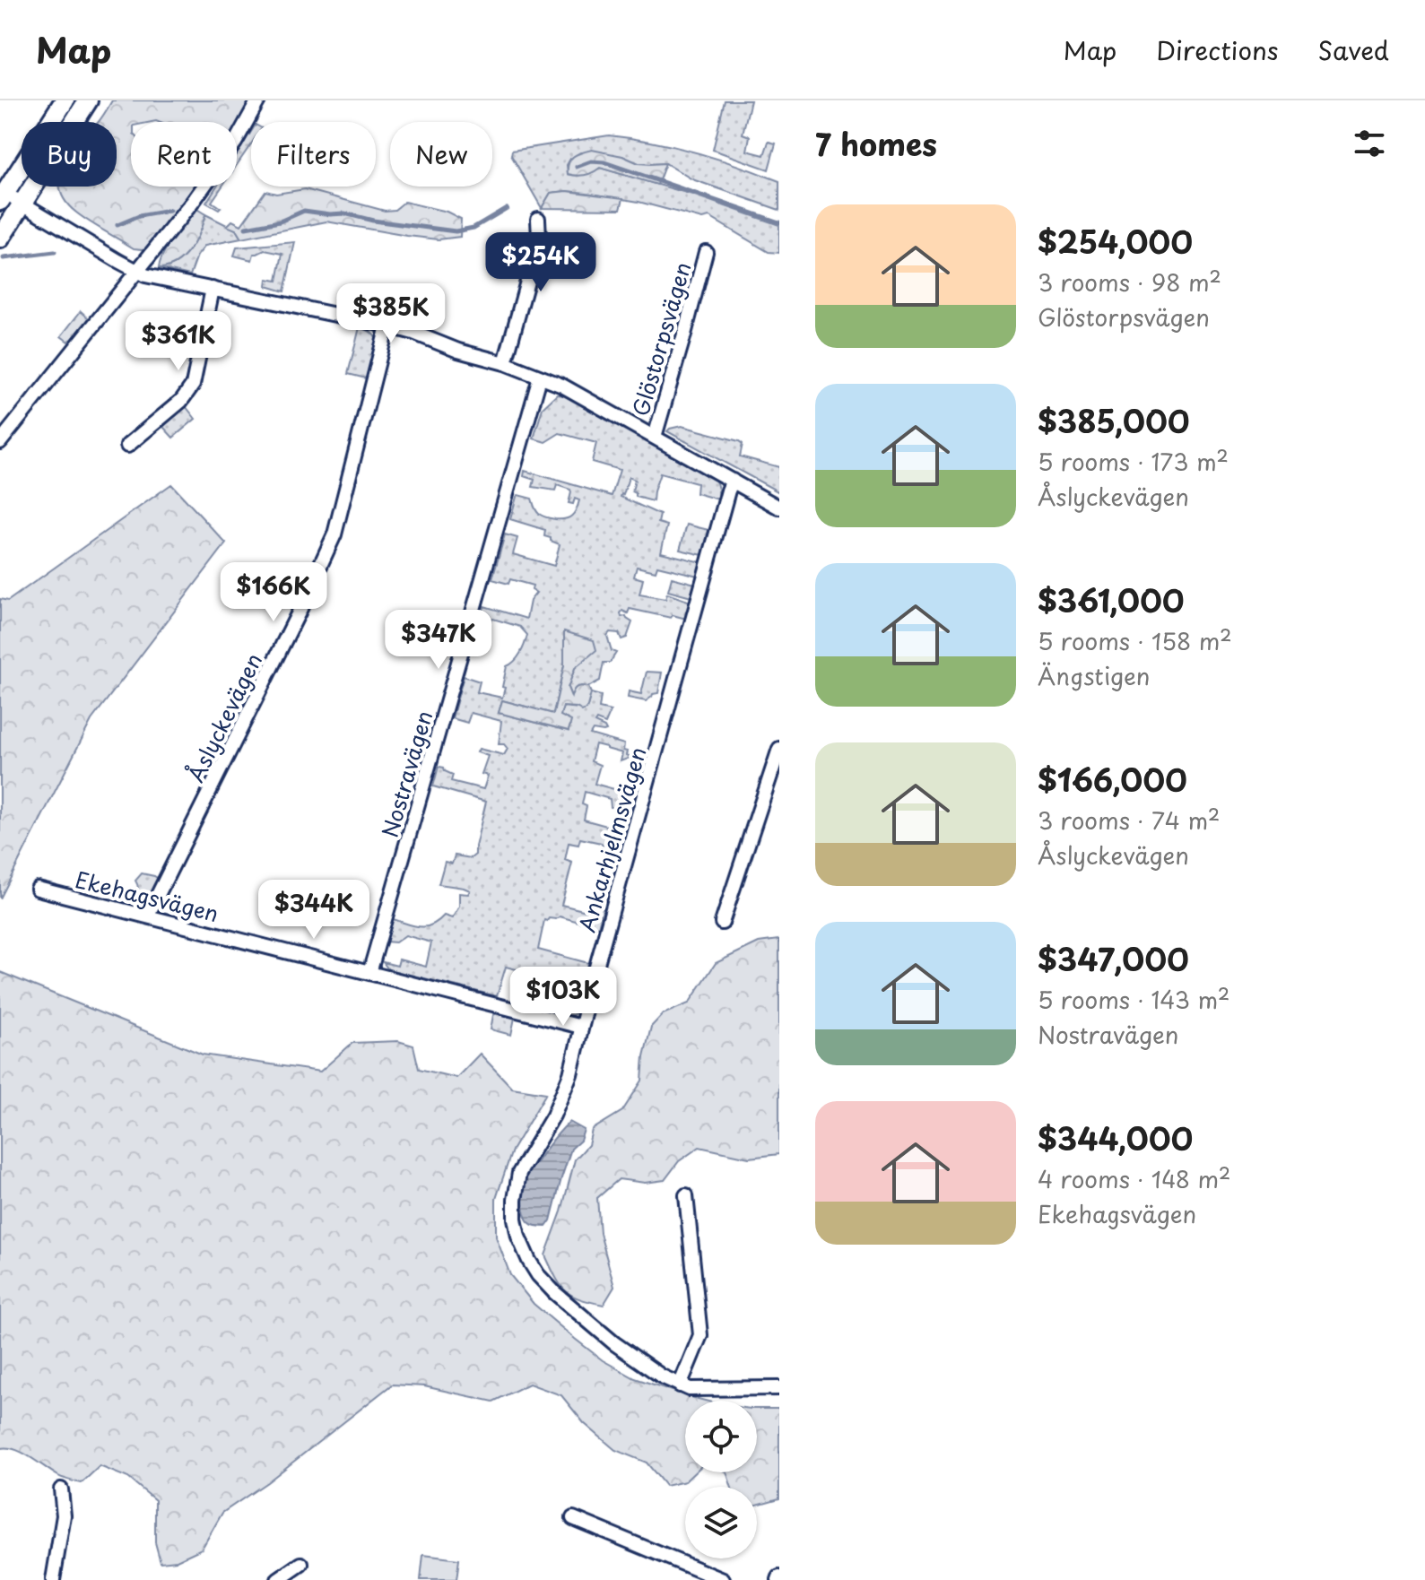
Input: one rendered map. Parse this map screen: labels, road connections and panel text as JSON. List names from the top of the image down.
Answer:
{
  "streets": {
    "street": [
      "Glöstorpsvägen",
      "Åslyckevägen",
      "Nostravägen",
      "Ankarhjelmsvägen",
      "Ekehagsvägen"
    ]
  },
  "crossings": [
    ["Glöstorpsvägen", "Åslyckevägen"],
    ["Glöstorpsvägen", "Nostravägen"],
    ["Glöstorpsvägen", "Ankarhjelmsvägen"],
    ["Åslyckevägen", "Ekehagsvägen"],
    ["Nostravägen", "Ekehagsvägen"],
    ["Ankarhjelmsvägen", "Ekehagsvägen"]
  ],
  "page": {
    "header": "Map",
    "nav": ["Map", "Directions", "Saved"],
    "heading": "7 homes",
    "chip": [
      "Buy",
      "Rent",
      "Filters",
      "New"
    ],
    "list": [
      {
        "name": "$254,000",
        "note": "3 rooms · 98 m² · Glöstorpsvägen"
      },
      {
        "name": "$385,000",
        "note": "5 rooms · 173 m² · Åslyckevägen"
      },
      {
        "name": "$361,000",
        "note": "5 rooms · 158 m² · Ängstigen"
      },
      {
        "name": "$166,000",
        "note": "3 rooms · 74 m² · Åslyckevägen"
      },
      {
        "name": "$347,000",
        "note": "5 rooms · 143 m² · Nostravägen"
      },
      {
        "name": "$344,000",
        "note": "4 rooms · 148 m² · Ekehagsvägen"
      }
    ],
    "price": [
      "$254K",
      "$385K",
      "$361K",
      "$166K",
      "$347K",
      "$344K",
      "$103K"
    ]
  }
}
